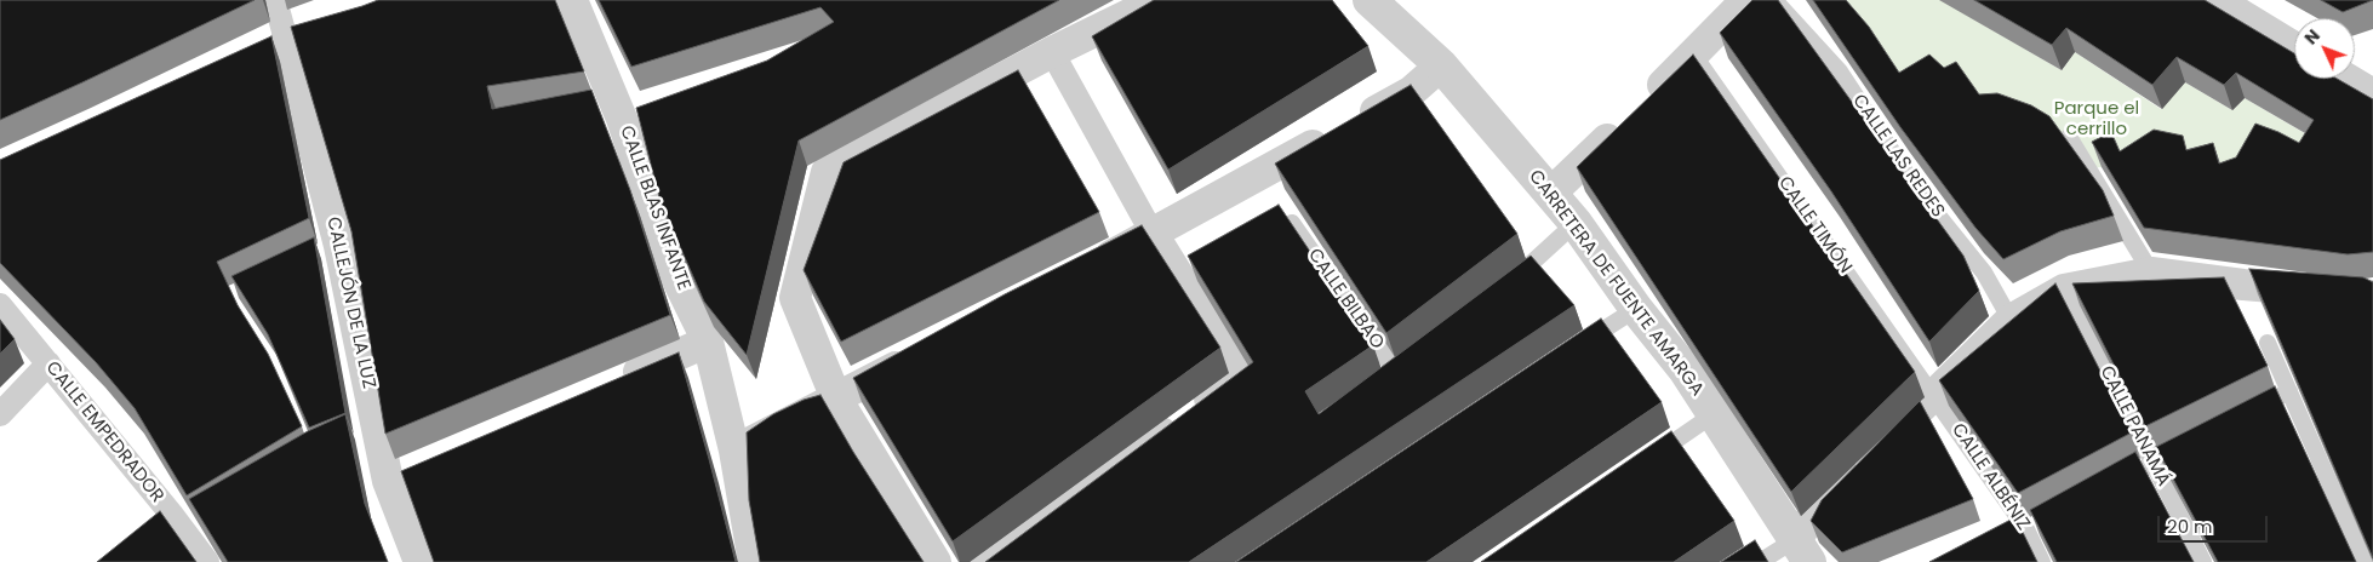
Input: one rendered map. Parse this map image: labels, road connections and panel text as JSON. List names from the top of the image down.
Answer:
{
  "streets": {
    "street": [
      "CALLE BLAS INFANTE",
      "CARRETERA DE FUENTE AMARGA",
      "CALLEJÓN DE LA LUZ",
      "CALLE EMPEDRADOR"
    ],
    "lane": [
      "CALLE LAS REDES",
      "CALLE TIMÓN",
      "CALLE BILBAO",
      "CALLE PANAMÁ",
      "CALLE ALBÉNIZ"
    ]
  },
  "crossings": [
    ["CALLE TIMÓN", "CALLE ALBÉNIZ"]
  ],
  "parks": ["Parque el cerrillo"],
  "scale_bar": "20 m",
  "north": "top left"
}
